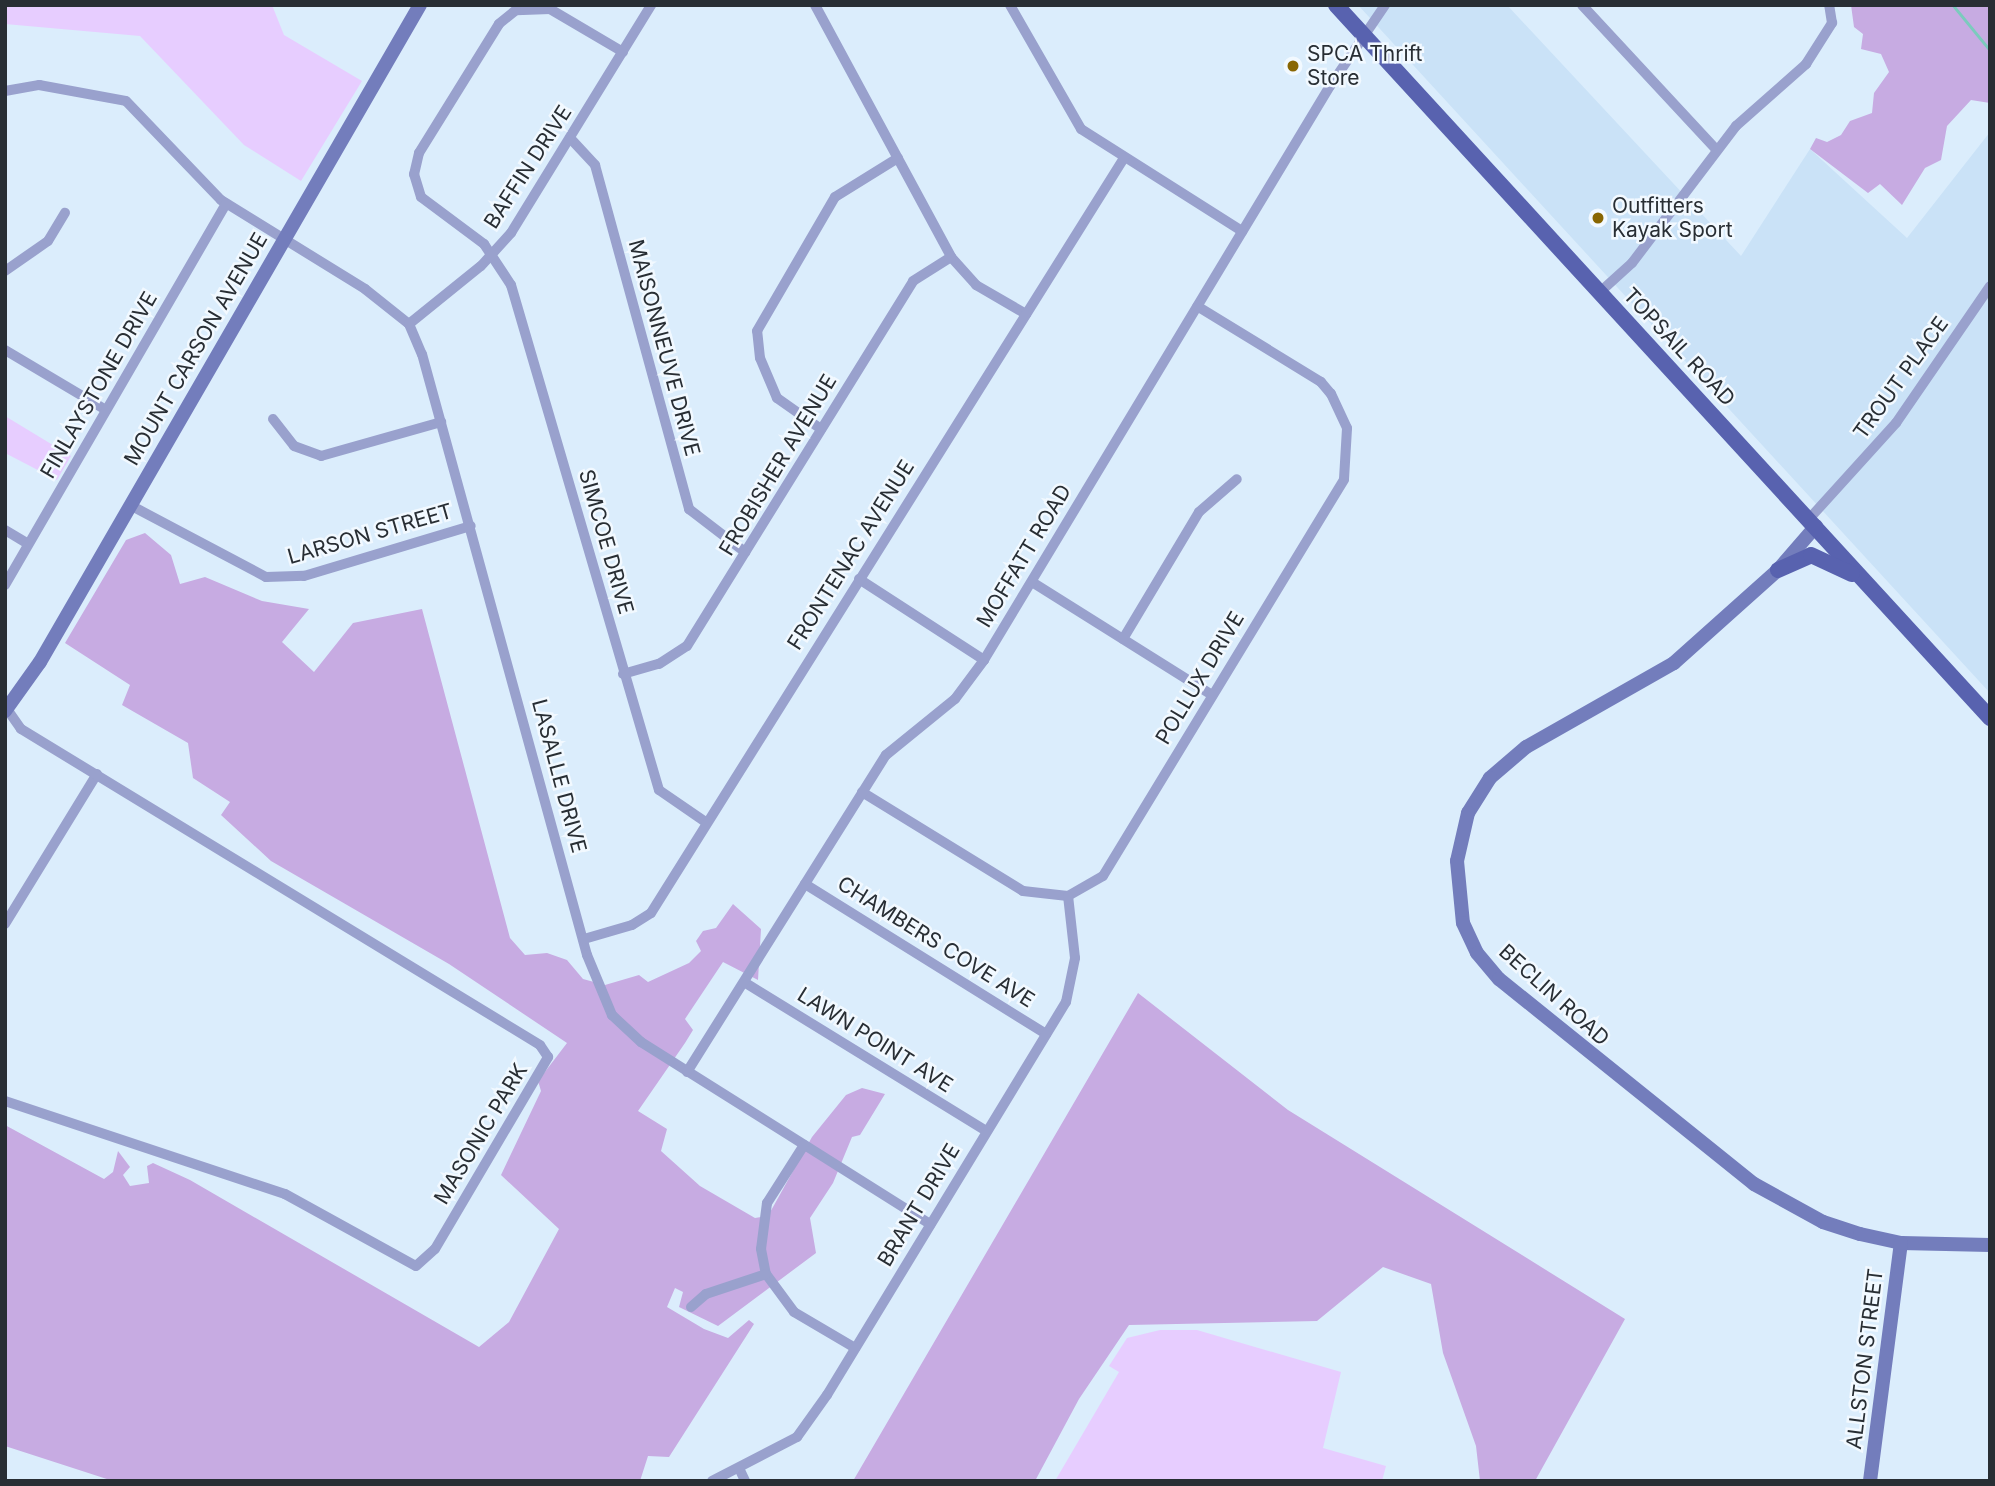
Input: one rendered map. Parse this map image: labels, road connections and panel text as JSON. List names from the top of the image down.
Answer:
{
  "streets": {
    "main road": ["TOPSAIL ROAD"],
    "street": [
      "BAFFIN DRIVE",
      "MAISONNEUVE DRIVE",
      "MOUNT CARSON AVENUE",
      "TROUT PLACE",
      "FINLAYSTONE DRIVE",
      "FROBISHER AVENUE",
      "LARSON STREET",
      "SIMCOE DRIVE",
      "FRONTENAC AVENUE",
      "MOFFATT ROAD",
      "POLLUX DRIVE",
      "LASALLE DRIVE",
      "CHAMBERS COVE AVE",
      "BECLIN ROAD",
      "LAWN POINT AVE",
      "MASONIC PARK",
      "BRANT DRIVE",
      "ALLSTON STREET"
    ]
  },
  "crossings": [
    ["BAFFIN DRIVE", "MAISONNEUVE DRIVE"],
    ["BAFFIN DRIVE", "SIMCOE DRIVE"],
    ["BAFFIN DRIVE", "LASALLE DRIVE"],
    ["TOPSAIL ROAD", "TROUT PLACE"],
    ["TOPSAIL ROAD", "MOFFATT ROAD"],
    ["TOPSAIL ROAD", "BECLIN ROAD"],
    ["MAISONNEUVE DRIVE", "FROBISHER AVENUE"],
    ["MOUNT CARSON AVENUE", "LARSON STREET"],
    ["MOUNT CARSON AVENUE", "MASONIC PARK"],
    ["TROUT PLACE", "BECLIN ROAD"],
    ["FROBISHER AVENUE", "SIMCOE DRIVE"],
    ["LARSON STREET", "LASALLE DRIVE"],
    ["SIMCOE DRIVE", "FRONTENAC AVENUE"],
    ["FRONTENAC AVENUE", "LASALLE DRIVE"],
    ["MOFFATT ROAD", "POLLUX DRIVE"],
    ["MOFFATT ROAD", "LASALLE DRIVE"],
    ["MOFFATT ROAD", "CHAMBERS COVE AVE"],
    ["MOFFATT ROAD", "LAWN POINT AVE"],
    ["POLLUX DRIVE", "BRANT DRIVE"],
    ["LASALLE DRIVE", "BRANT DRIVE"],
    ["CHAMBERS COVE AVE", "BRANT DRIVE"],
    ["BECLIN ROAD", "ALLSTON STREET"],
    ["LAWN POINT AVE", "BRANT DRIVE"]
  ],
  "places": ["SPCA Thrift Store", "Outfitters Kayak Sport"]
}
